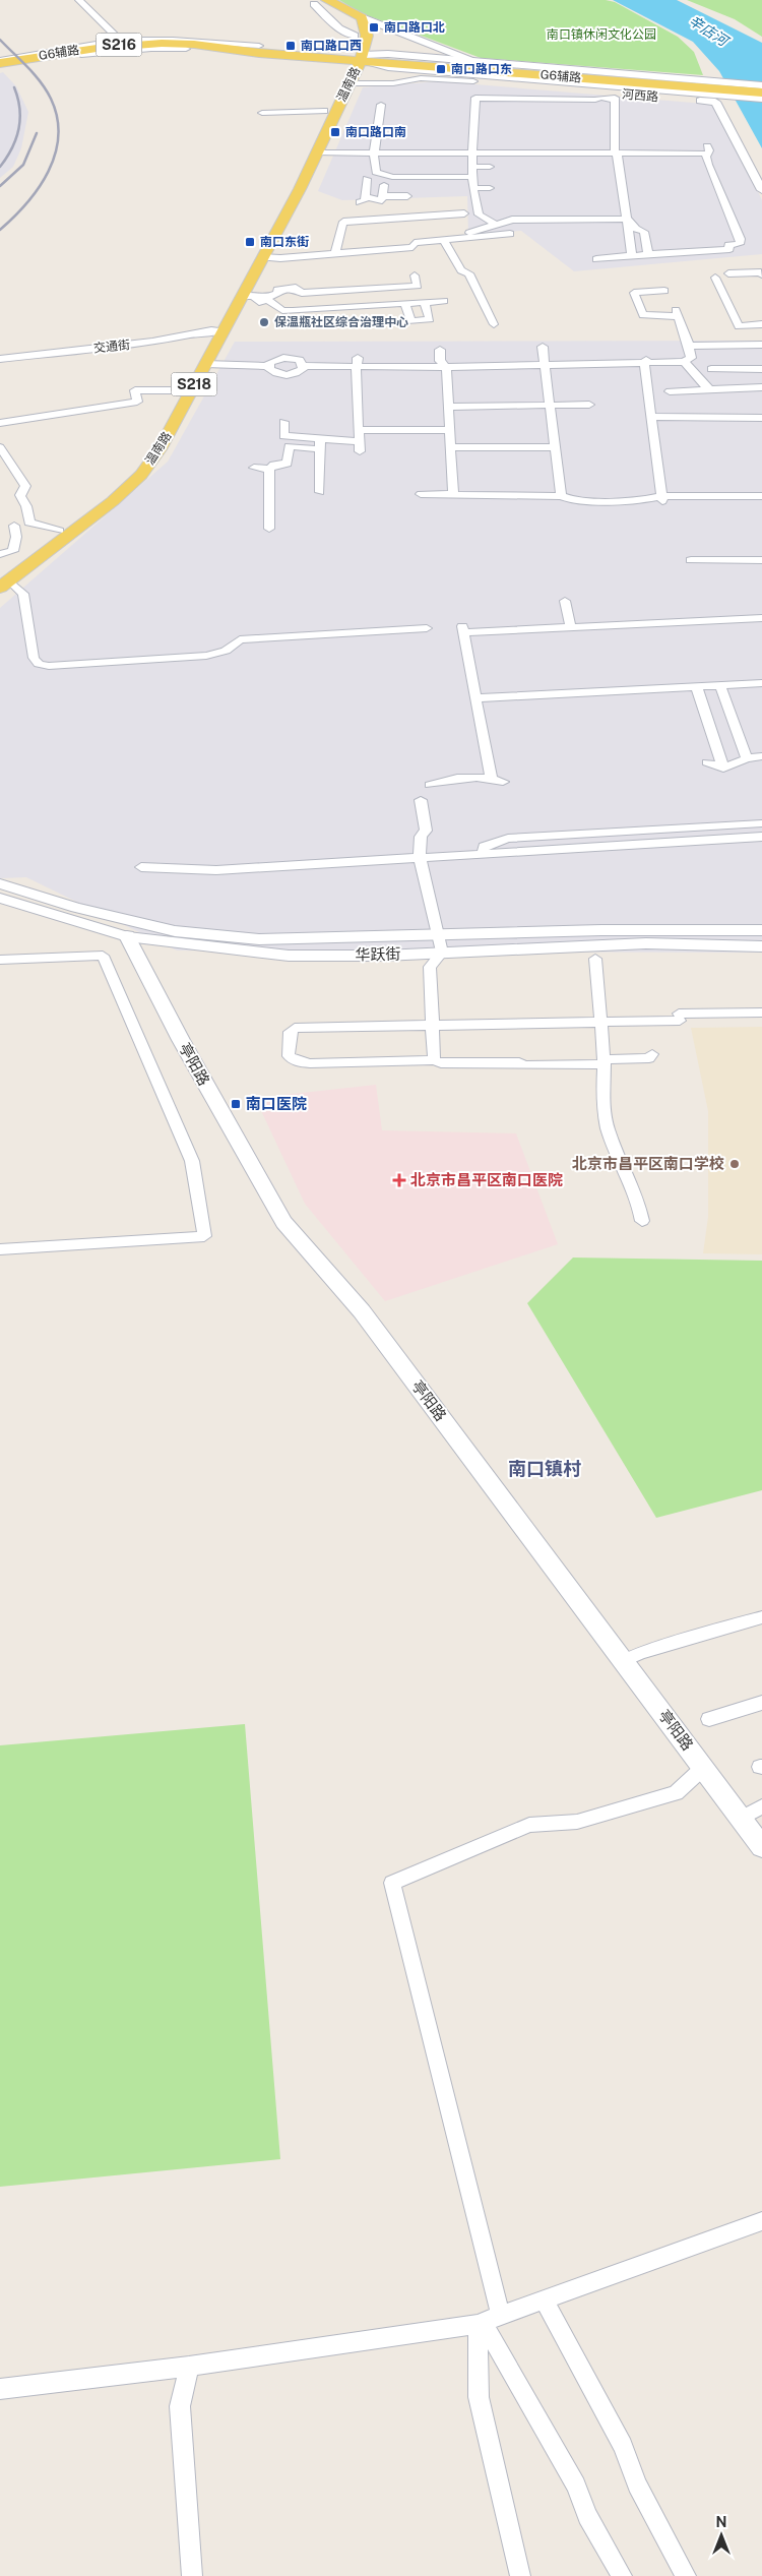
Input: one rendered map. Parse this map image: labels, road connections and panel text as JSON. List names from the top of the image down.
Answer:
{
  "streets": {
    "main road": [
      "S216",
      "G6辅路",
      "温南路",
      "S218",
      "亭阳路"
    ],
    "street": ["河西路", "交通街", "华跃街"]
  },
  "crossings": [
    ["G6辅路", "温南路"],
    ["G6辅路", "河西路"],
    ["温南路", "交通街"],
    ["华跃街", "亭阳路"]
  ],
  "districts": ["南口镇村"],
  "water": ["辛店河"],
  "parks": ["南口镇休闲文化公园"],
  "places": {
    "transit": [
      "南口路口北",
      "南口路口西",
      "南口路口东",
      "南口路口南",
      "南口东街",
      "南口医院"
    ],
    "other": ["保温瓶社区综合治理中心", "北京市昌平区南口学校"],
    "health": ["北京市昌平区南口医院"]
  },
  "north": "top"
}
